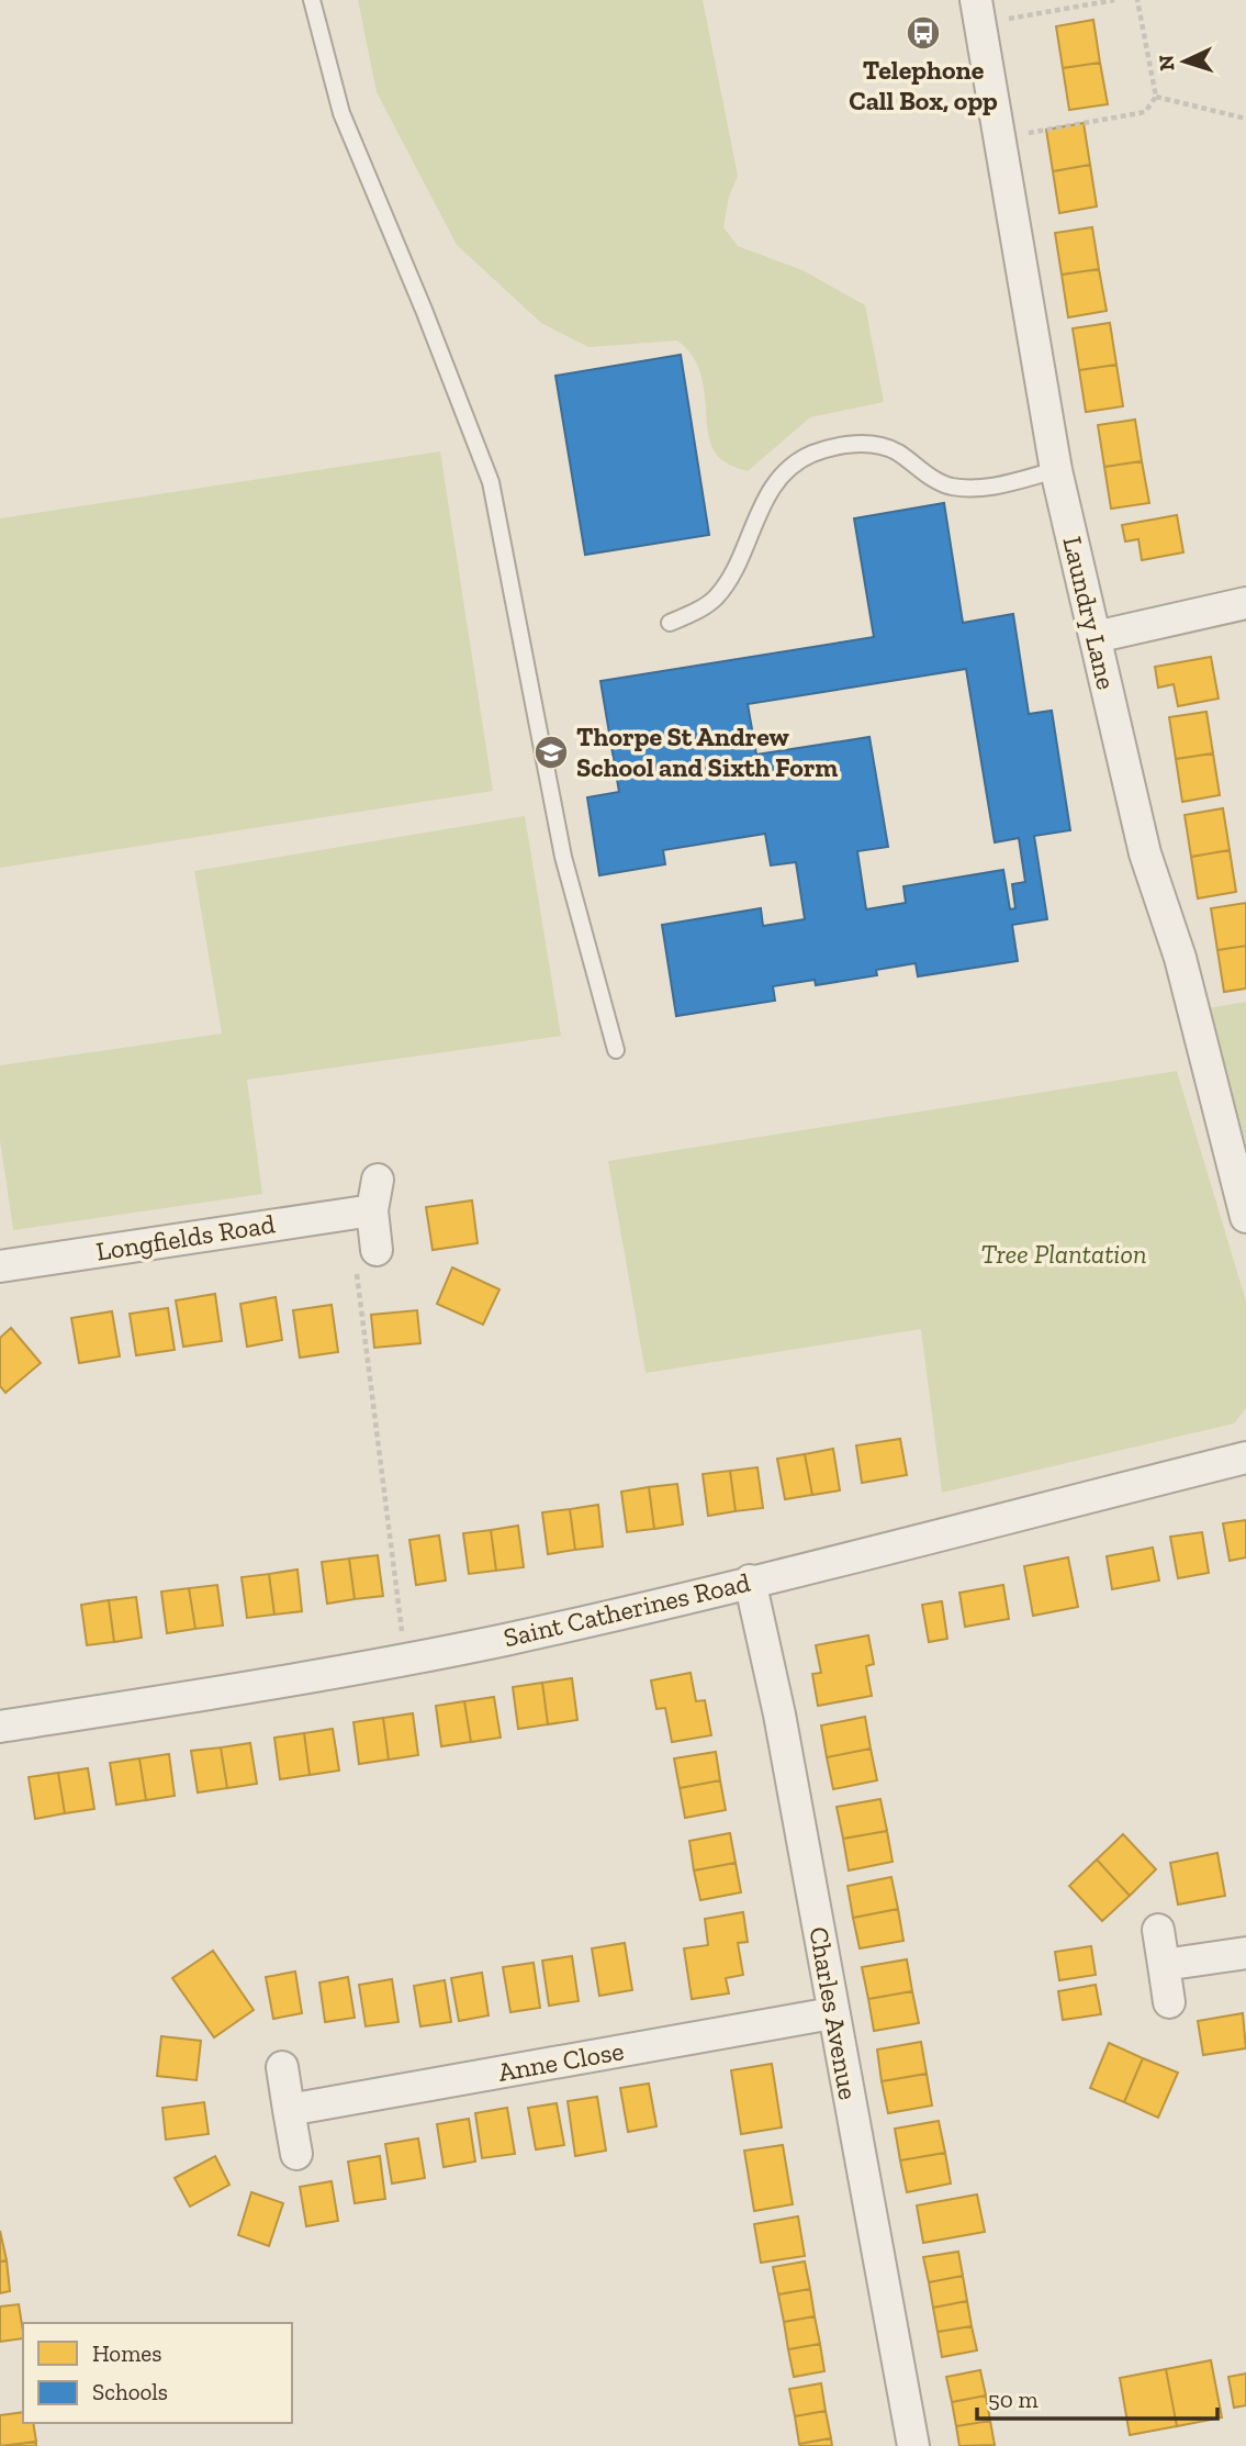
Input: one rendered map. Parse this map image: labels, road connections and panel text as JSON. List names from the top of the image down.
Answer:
{
  "streets": {
    "street": [
      "Laundry Lane",
      "Longfields Road",
      "Saint Catherines Road",
      "Charles Avenue",
      "Anne Close"
    ]
  },
  "crossings": [
    ["Saint Catherines Road", "Charles Avenue"],
    ["Charles Avenue", "Anne Close"]
  ],
  "parks": ["Tree Plantation"],
  "places": {
    "bus stop": ["Telephone Call Box, opp"],
    "school or university": ["Thorpe St Andrew School and Sixth Form"]
  },
  "legend": ["Homes", "Schools"],
  "scale_bar": "50 m",
  "north": "left"
}
